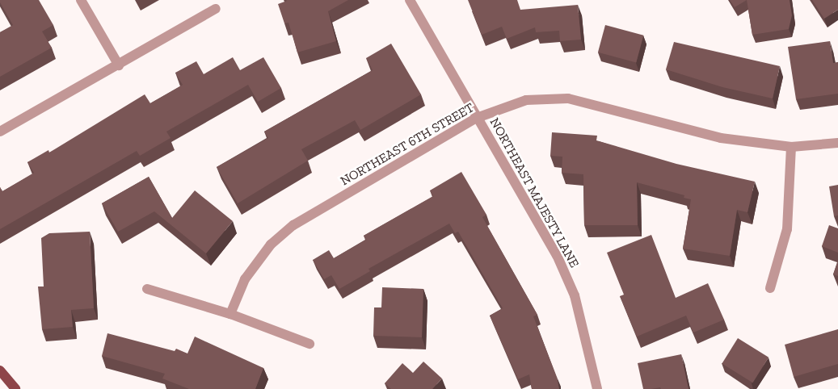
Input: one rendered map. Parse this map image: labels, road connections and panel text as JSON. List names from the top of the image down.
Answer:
{
  "streets": {
    "street": ["NORTHEAST 6TH STREET", "NORTHEAST MAJESTY LANE"]
  },
  "crossings": [
    ["NORTHEAST 6TH STREET", "NORTHEAST MAJESTY LANE"]
  ]
}
